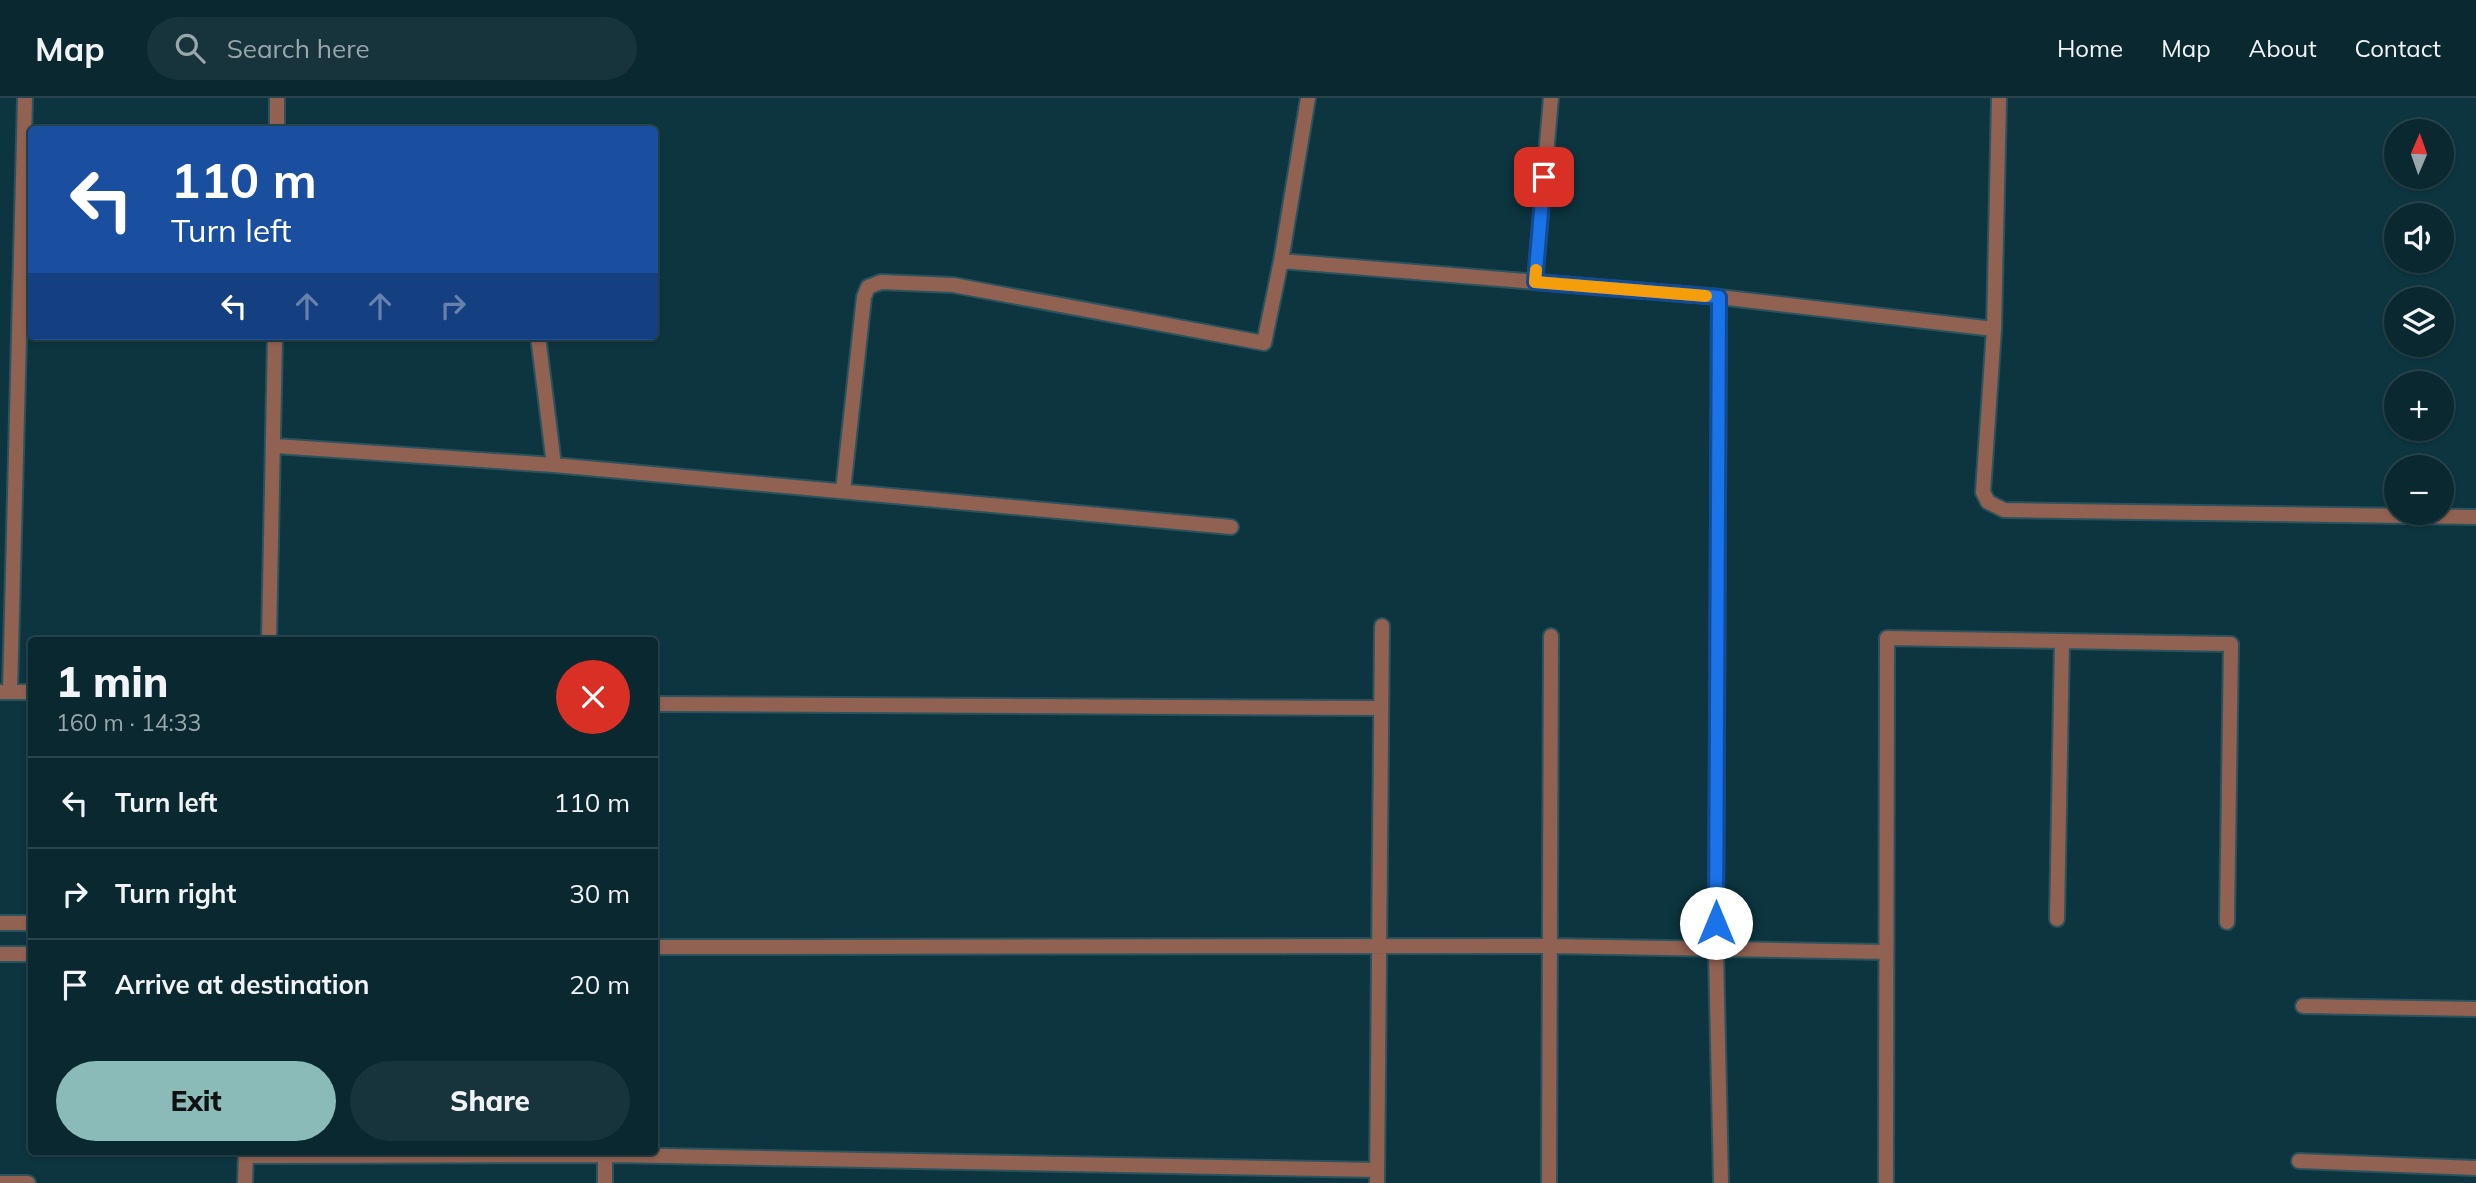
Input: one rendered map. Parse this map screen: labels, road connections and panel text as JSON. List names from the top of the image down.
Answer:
{
  "north": "top",
  "page": {
    "header": "Map",
    "search": "Search here",
    "nav": [
      "Home",
      "Map",
      "About",
      "Contact"
    ],
    "map_buttons": ["+", "−"],
    "turn": ["110 m", "Turn left"],
    "heading": ["1 min", "160 m · 14:33"],
    "list": [
      {
        "name": "Turn left",
        "value": "110 m"
      },
      {
        "name": "Turn right",
        "value": "30 m"
      },
      {
        "name": "Arrive at destination",
        "value": "20 m"
      }
    ],
    "buttons": ["Exit", "Share"]
  }
}
